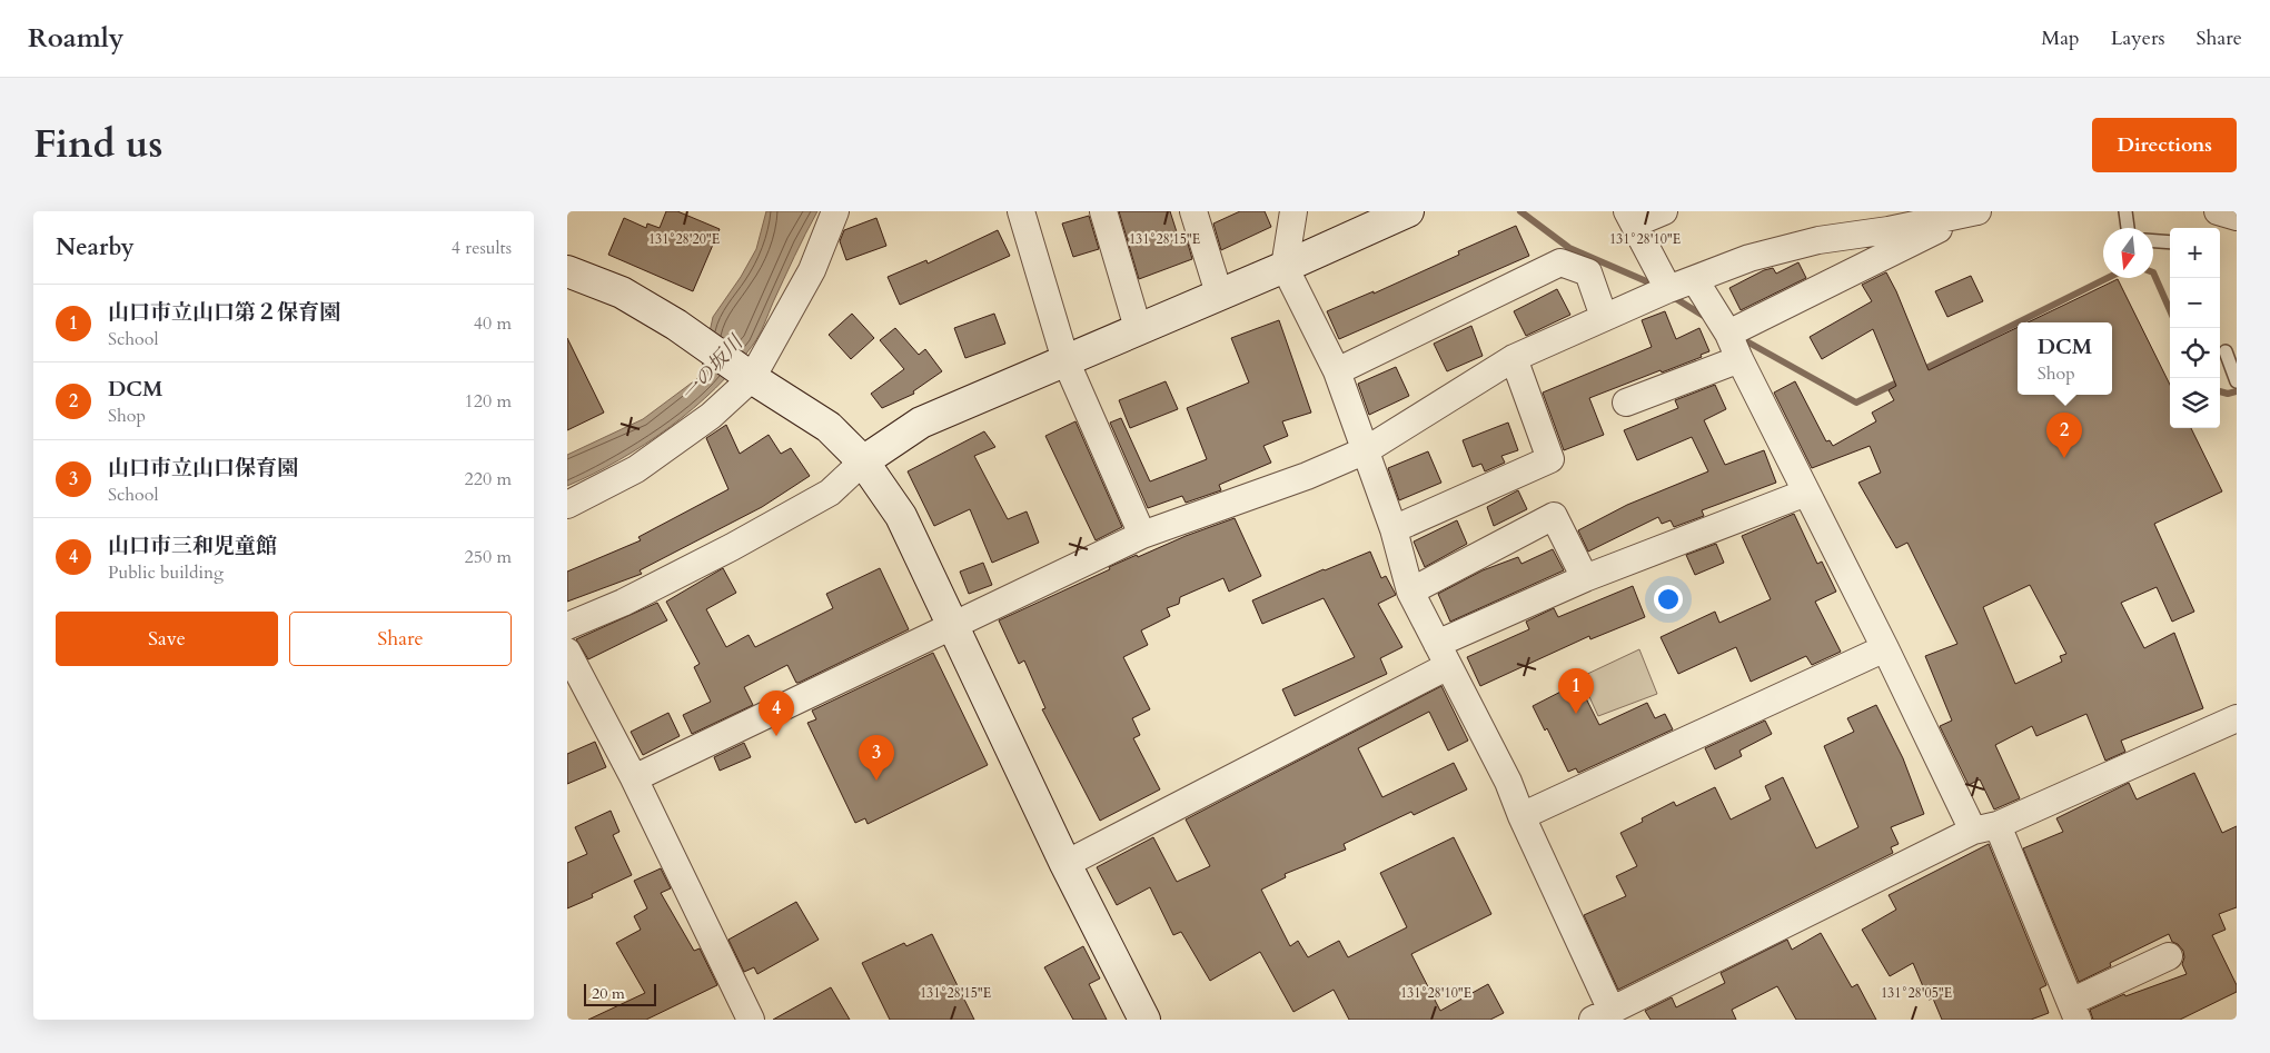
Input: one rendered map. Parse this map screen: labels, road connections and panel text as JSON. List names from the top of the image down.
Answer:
{
  "water": ["一の坂川"],
  "scale_bar": "20 m",
  "north": "bottom",
  "page": {
    "header": "Roamly",
    "nav": ["Map", "Layers", "Share"],
    "title": "Find us",
    "buttons": [
      "Directions",
      ["Save", "Share"]
    ],
    "heading": ["Nearby", "4 results"],
    "map_buttons": ["+", "−"],
    "list": [
      {
        "mark": "1",
        "name": "山口市立山口第２保育園",
        "note": "School",
        "value": "40 m"
      },
      {
        "mark": "2",
        "name": "DCM",
        "note": "Shop",
        "value": "120 m"
      },
      {
        "mark": "3",
        "name": "山口市立山口保育園",
        "note": "School",
        "value": "220 m"
      },
      {
        "mark": "4",
        "name": "山口市三和児童館",
        "note": "Public building",
        "value": "250 m"
      }
    ],
    "popup": ["DCM", "Shop"],
    "pins": [
      "2",
      "1",
      "4",
      "3"
    ],
    "scale": "20 m"
  },
  "coordinates": [
    "131°28'20\"E",
    "131°28'15\"E",
    "131°28'10\"E",
    "131°28'05\"E"
  ]
}
